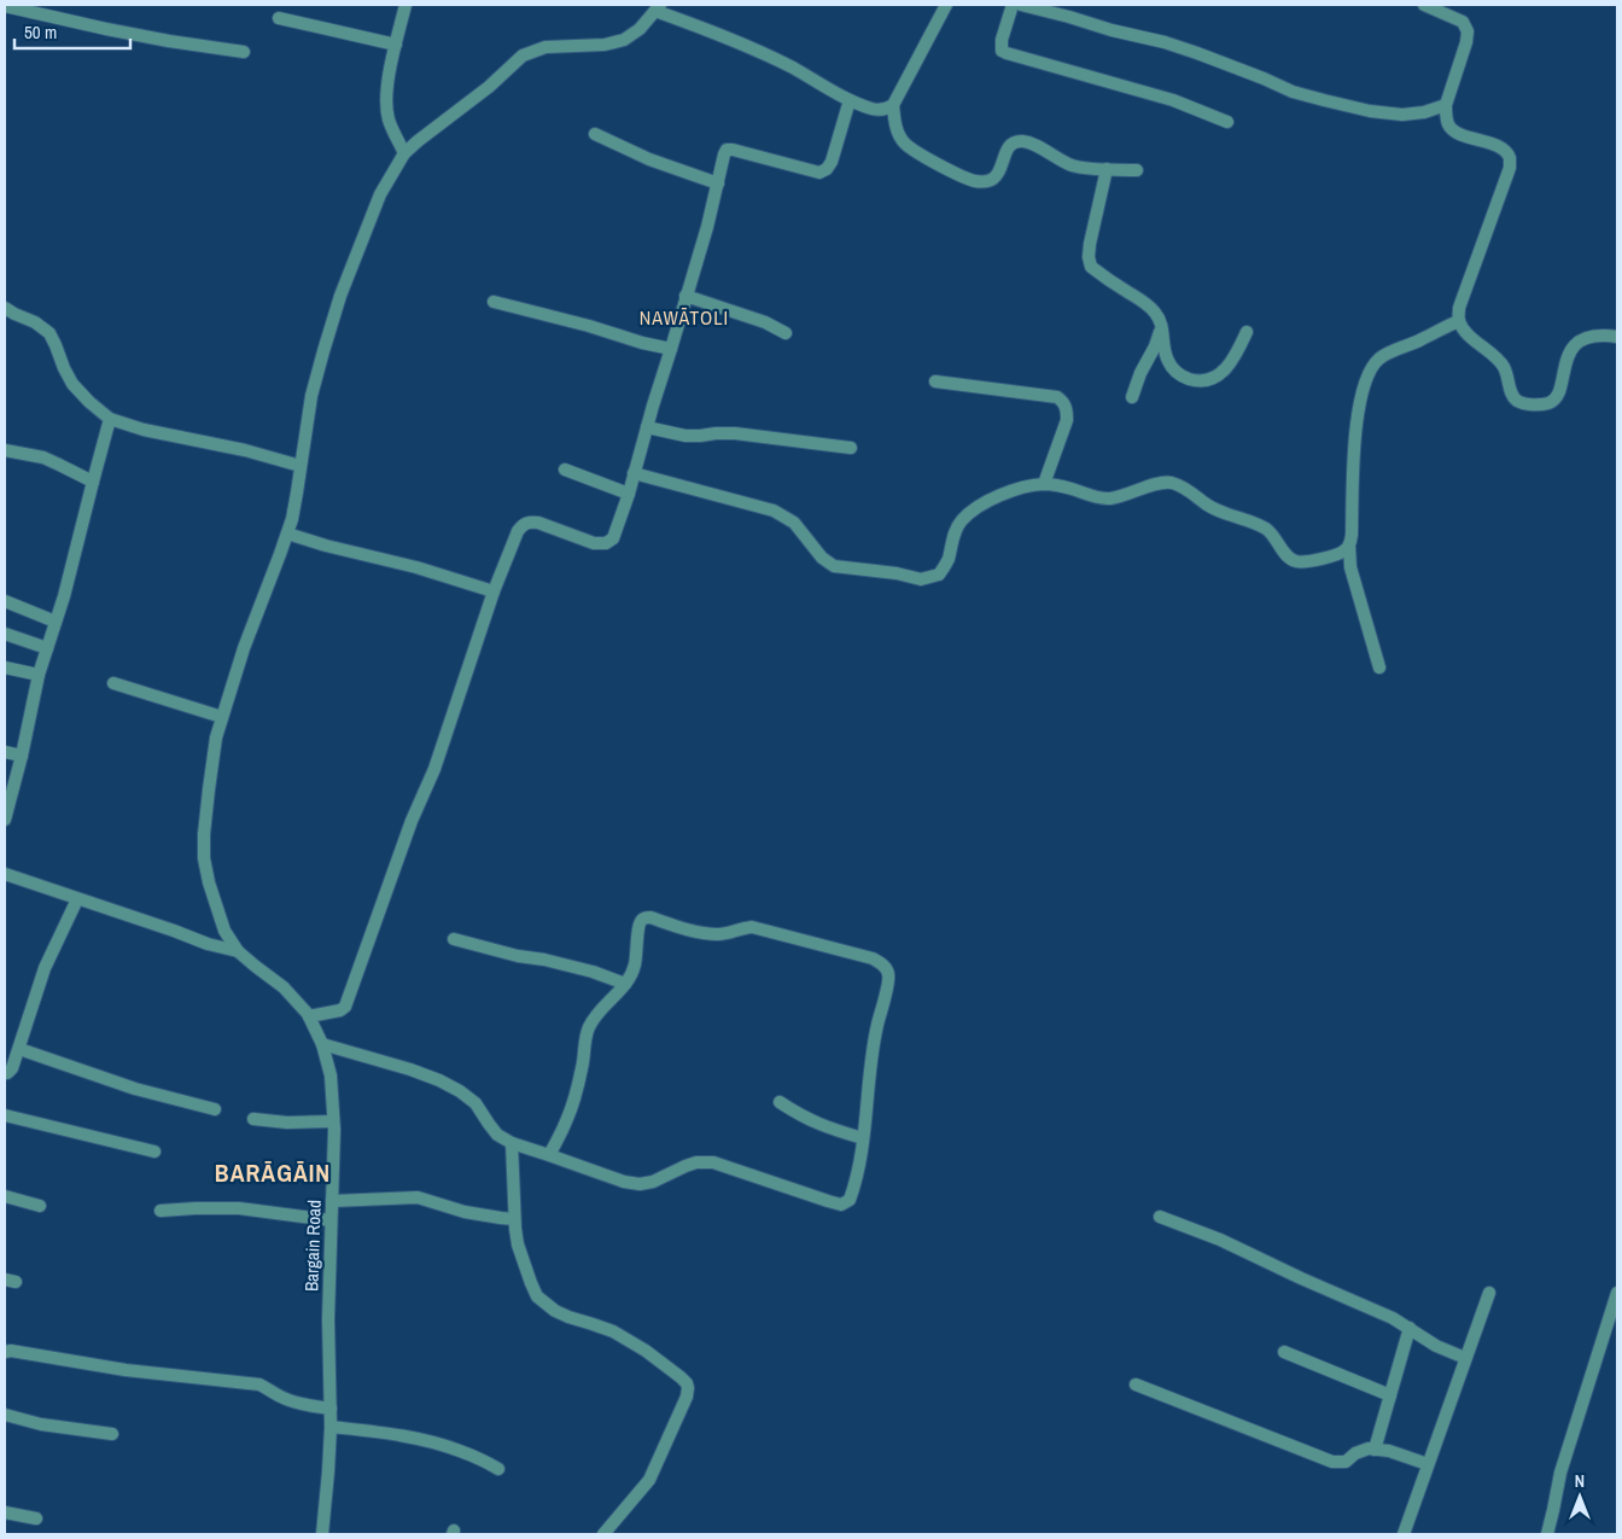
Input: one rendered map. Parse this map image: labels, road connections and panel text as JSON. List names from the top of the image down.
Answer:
{
  "streets": {
    "street": ["Bargain Road"]
  },
  "districts": ["NAWĀTOLI", "BARĀGĀIN"],
  "scale_bar": "50 m",
  "north": "top"
}
